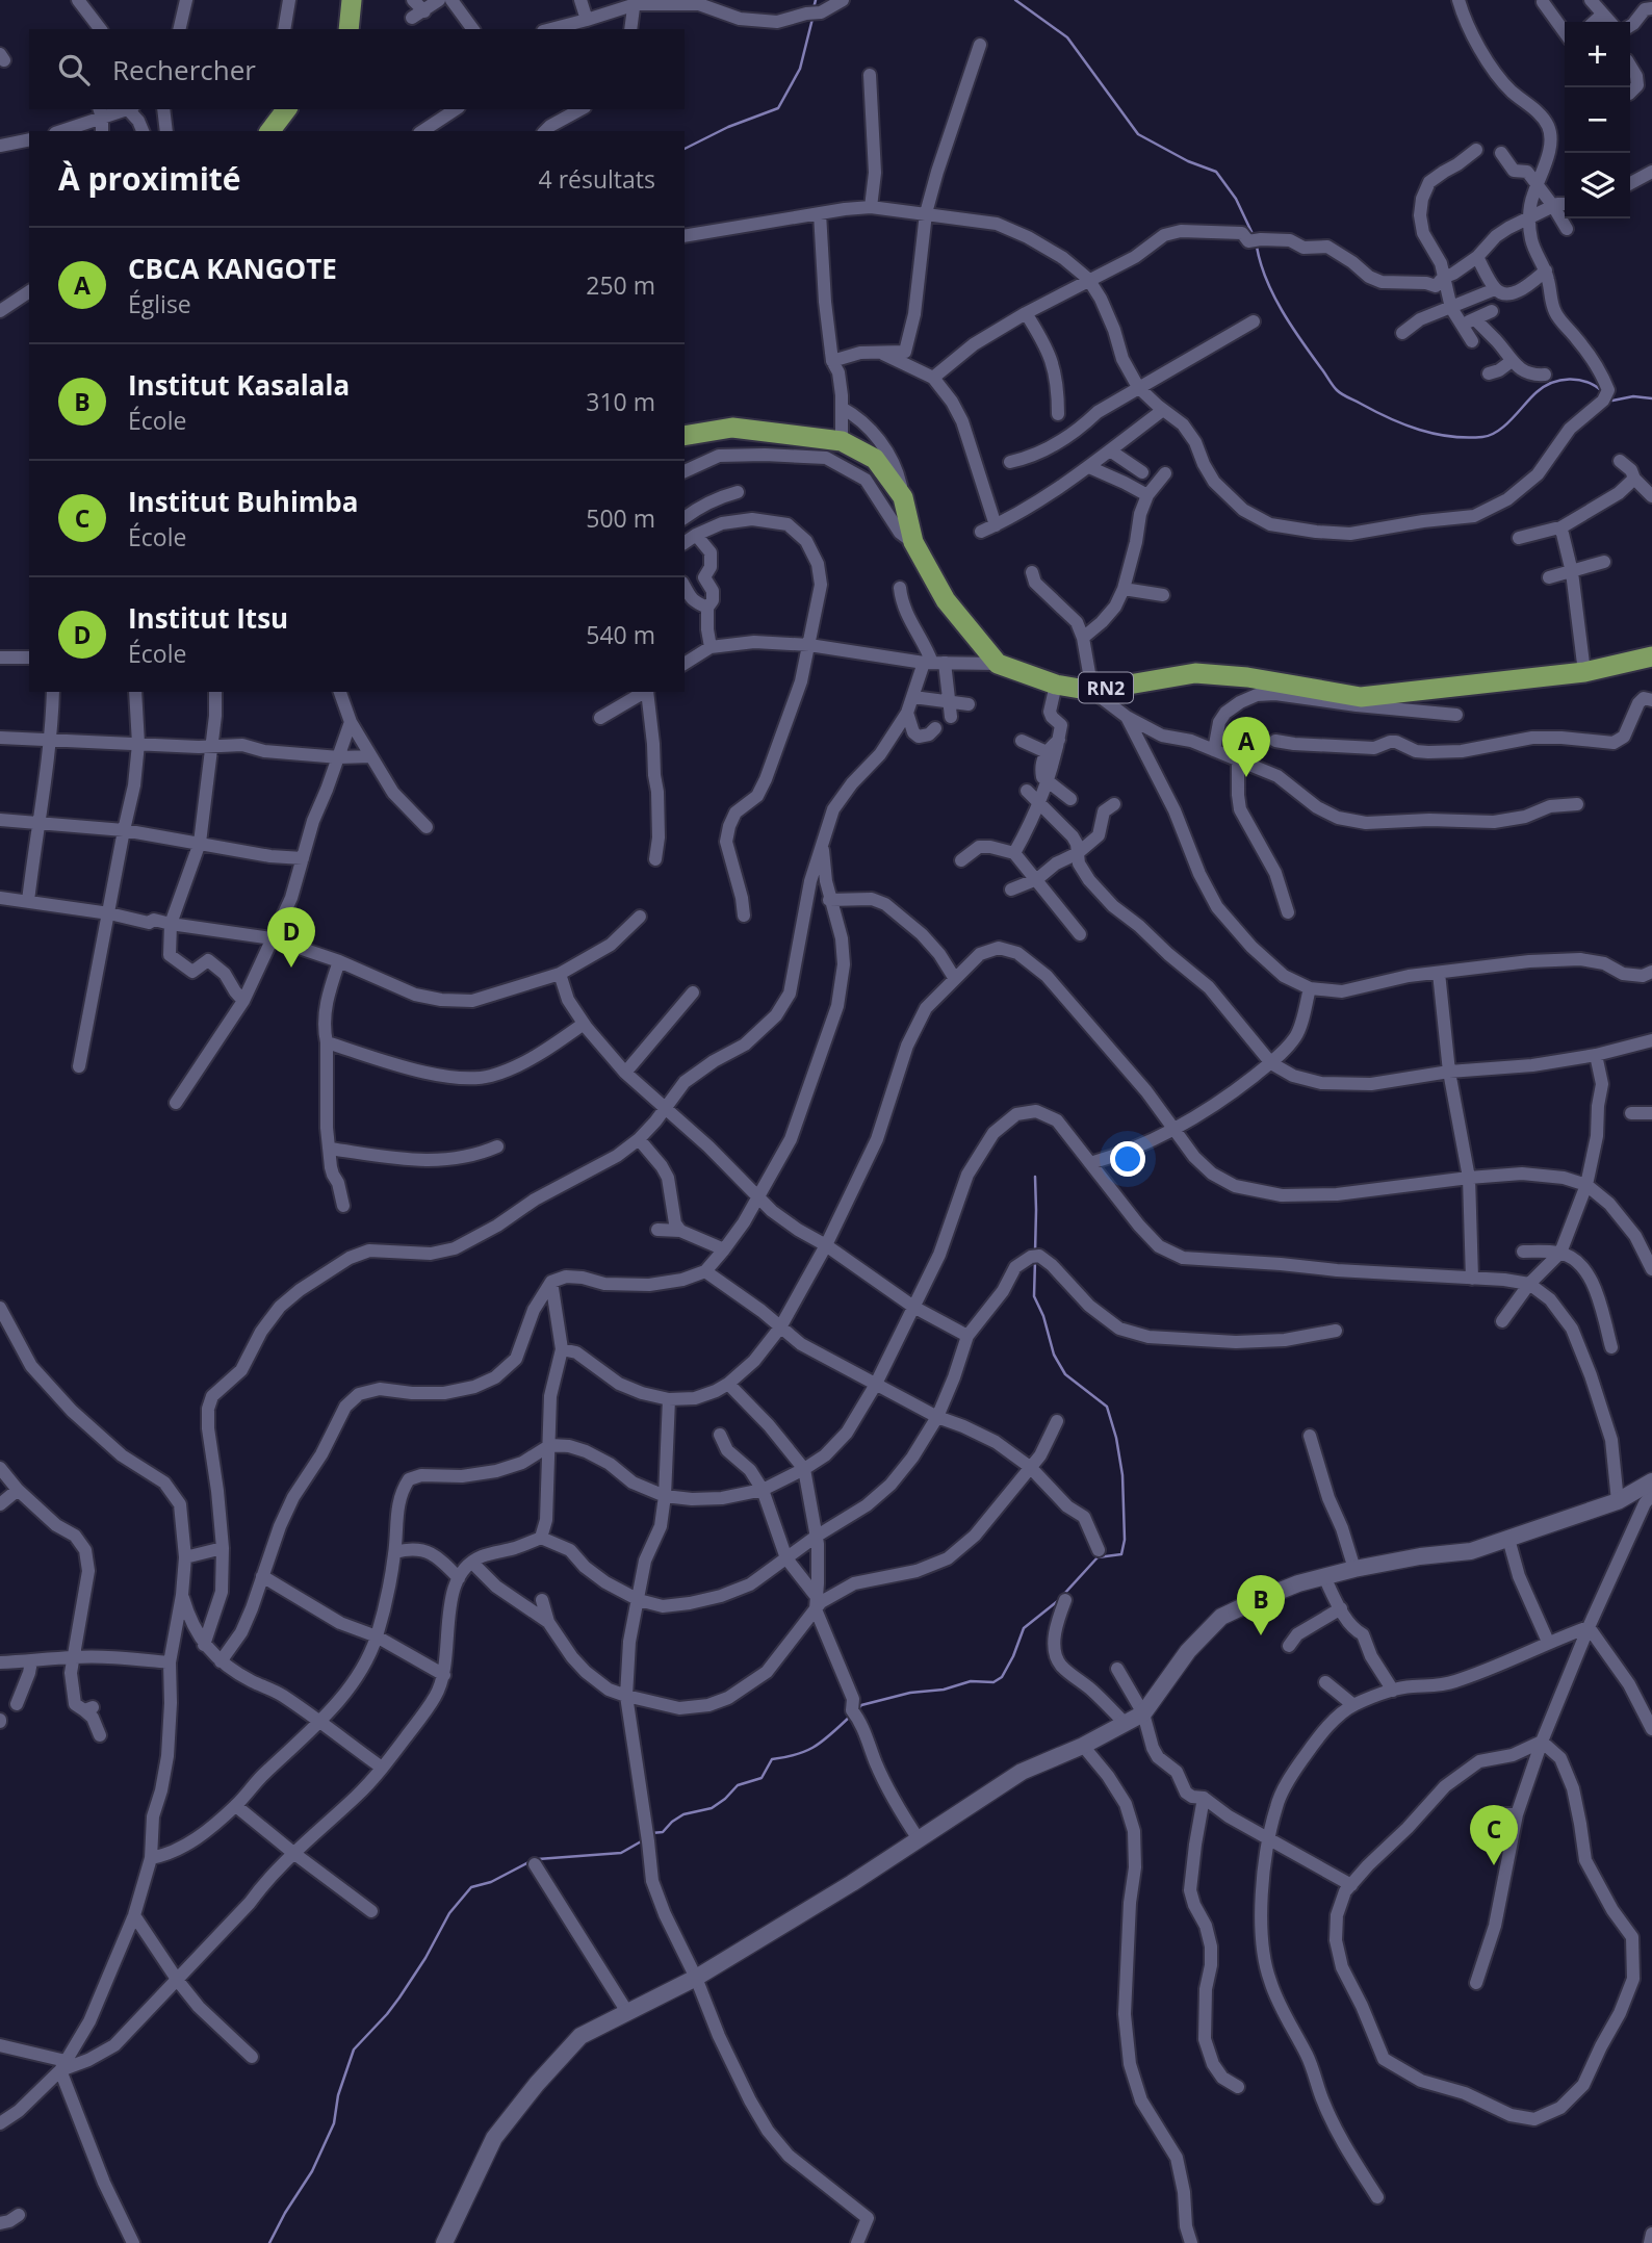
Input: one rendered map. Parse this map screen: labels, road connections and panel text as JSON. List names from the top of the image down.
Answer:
{
  "streets": {
    "highway": ["RN2"]
  },
  "page": {
    "map_buttons": ["+", "−"],
    "search": "Rechercher",
    "heading": ["À proximité", "4 résultats"],
    "list": [
      {
        "mark": "A",
        "name": "CBCA KANGOTE",
        "note": "Église",
        "value": "250 m"
      },
      {
        "mark": "B",
        "name": "Institut Kasalala",
        "note": "École",
        "value": "310 m"
      },
      {
        "mark": "C",
        "name": "Institut Buhimba",
        "note": "École",
        "value": "500 m"
      },
      {
        "mark": "D",
        "name": "Institut Itsu",
        "note": "École",
        "value": "540 m"
      }
    ],
    "pins": [
      "A",
      "D",
      "B",
      "C"
    ]
  }
}
